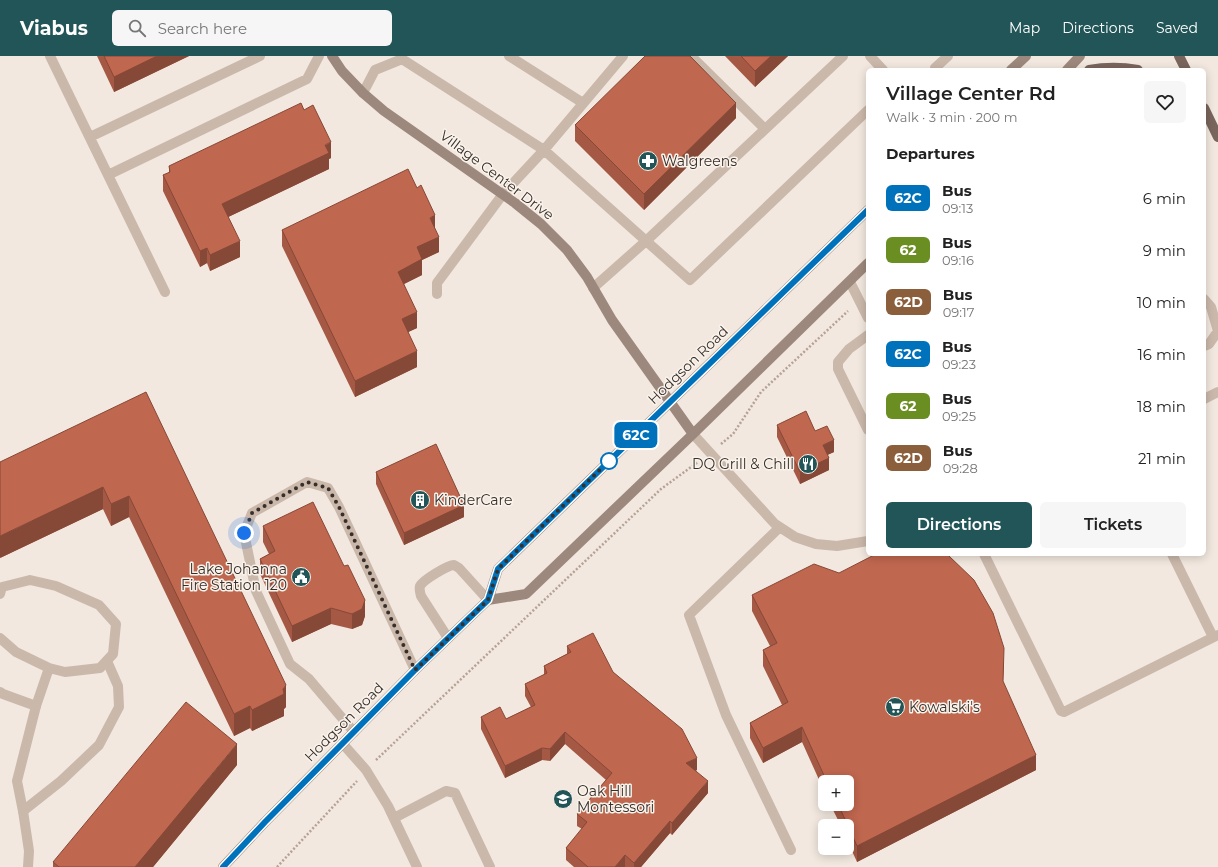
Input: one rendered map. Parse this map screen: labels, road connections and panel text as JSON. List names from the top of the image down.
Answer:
{
  "streets": {
    "main road": ["Village Center Drive", "Hodgson Road"]
  },
  "crossings": [
    ["Village Center Drive", "Hodgson Road"]
  ],
  "places": {
    "pharmacy": ["Walgreens"],
    "restaurant": ["DQ Grill & Chill"],
    "building": ["KinderCare"],
    "public building": ["Lake Johanna Fire Station 120"],
    "supermarket": ["Kowalski's"],
    "school or university": ["Oak Hill Montessori"]
  },
  "lines": ["bus line 62C"],
  "page": {
    "header": "Viabus",
    "search": "Search here",
    "nav": ["Map", "Directions", "Saved"],
    "on_map": "62C",
    "heading": [
      ["Village Center Rd", "Walk · 3 min · 200 m"],
      "Departures"
    ],
    "list": [
      {
        "mark": "62C",
        "name": "Bus",
        "note": "09:13",
        "value": "6 min"
      },
      {
        "mark": "62",
        "name": "Bus",
        "note": "09:16",
        "value": "9 min"
      },
      {
        "mark": "62D",
        "name": "Bus",
        "note": "09:17",
        "value": "10 min"
      },
      {
        "mark": "62C",
        "name": "Bus",
        "note": "09:23",
        "value": "16 min"
      },
      {
        "mark": "62",
        "name": "Bus",
        "note": "09:25",
        "value": "18 min"
      },
      {
        "mark": "62D",
        "name": "Bus",
        "note": "09:28",
        "value": "21 min"
      }
    ],
    "buttons": ["Directions", "Tickets"],
    "map_buttons": ["+", "−"]
  }
}
